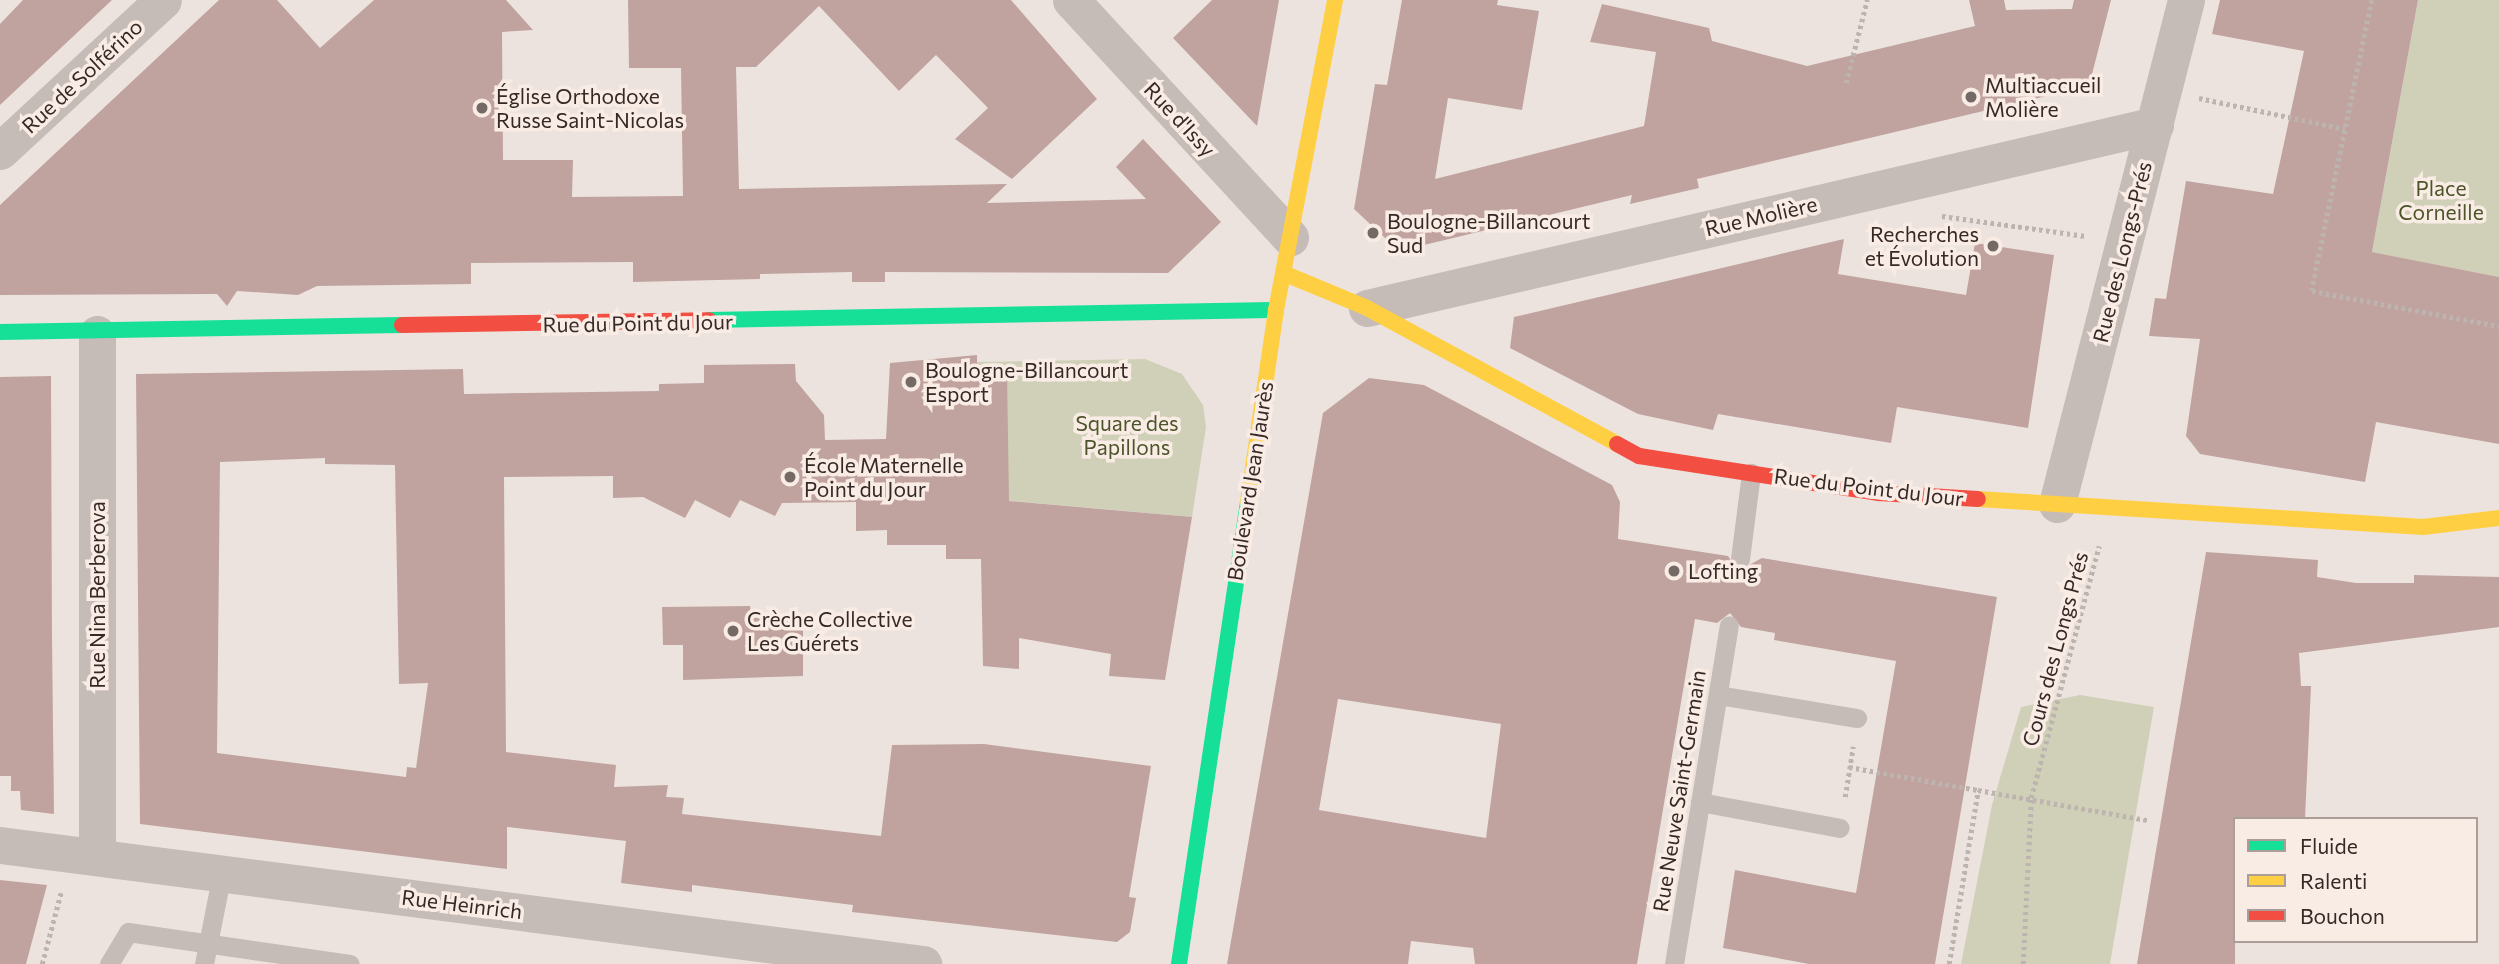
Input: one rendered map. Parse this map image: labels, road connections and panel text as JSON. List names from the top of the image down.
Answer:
{
  "streets": {
    "street": [
      "Rue de Solférino",
      "Rue d'Issy",
      "Rue Molière",
      "Rue des Longs-Prés",
      "Rue du Point du Jour",
      "Boulevard Jean Jaurès",
      "Rue Nina Berberova",
      "Rue Heinrich"
    ],
    "lane": ["Rue Neuve Saint-Germain"],
    "path": ["Cours des Longs Prés"]
  },
  "crossings": [
    ["Rue d'Issy", "Boulevard Jean Jaurès"],
    ["Rue Molière", "Rue des Longs-Prés"],
    ["Rue Molière", "Rue du Point du Jour"],
    ["Rue des Longs-Prés", "Rue du Point du Jour"],
    ["Rue du Point du Jour", "Boulevard Jean Jaurès"],
    ["Rue du Point du Jour", "Rue Nina Berberova"],
    ["Rue du Point du Jour", "Cours des Longs Prés"],
    ["Rue Nina Berberova", "Rue Heinrich"]
  ],
  "parks": ["Place Corneille", "Square des Papillons"],
  "places": [
    "Multiaccueil Molière",
    "Église Orthodoxe Russe Saint-Nicolas",
    "Boulogne-Billancourt Sud",
    "Recherches et Évolution",
    "Boulogne-Billancourt Esport",
    "École Maternelle Point du Jour",
    "Lofting",
    "Crèche Collective Les Guérets"
  ],
  "legend": ["Fluide", "Ralenti", "Bouchon"]
}
